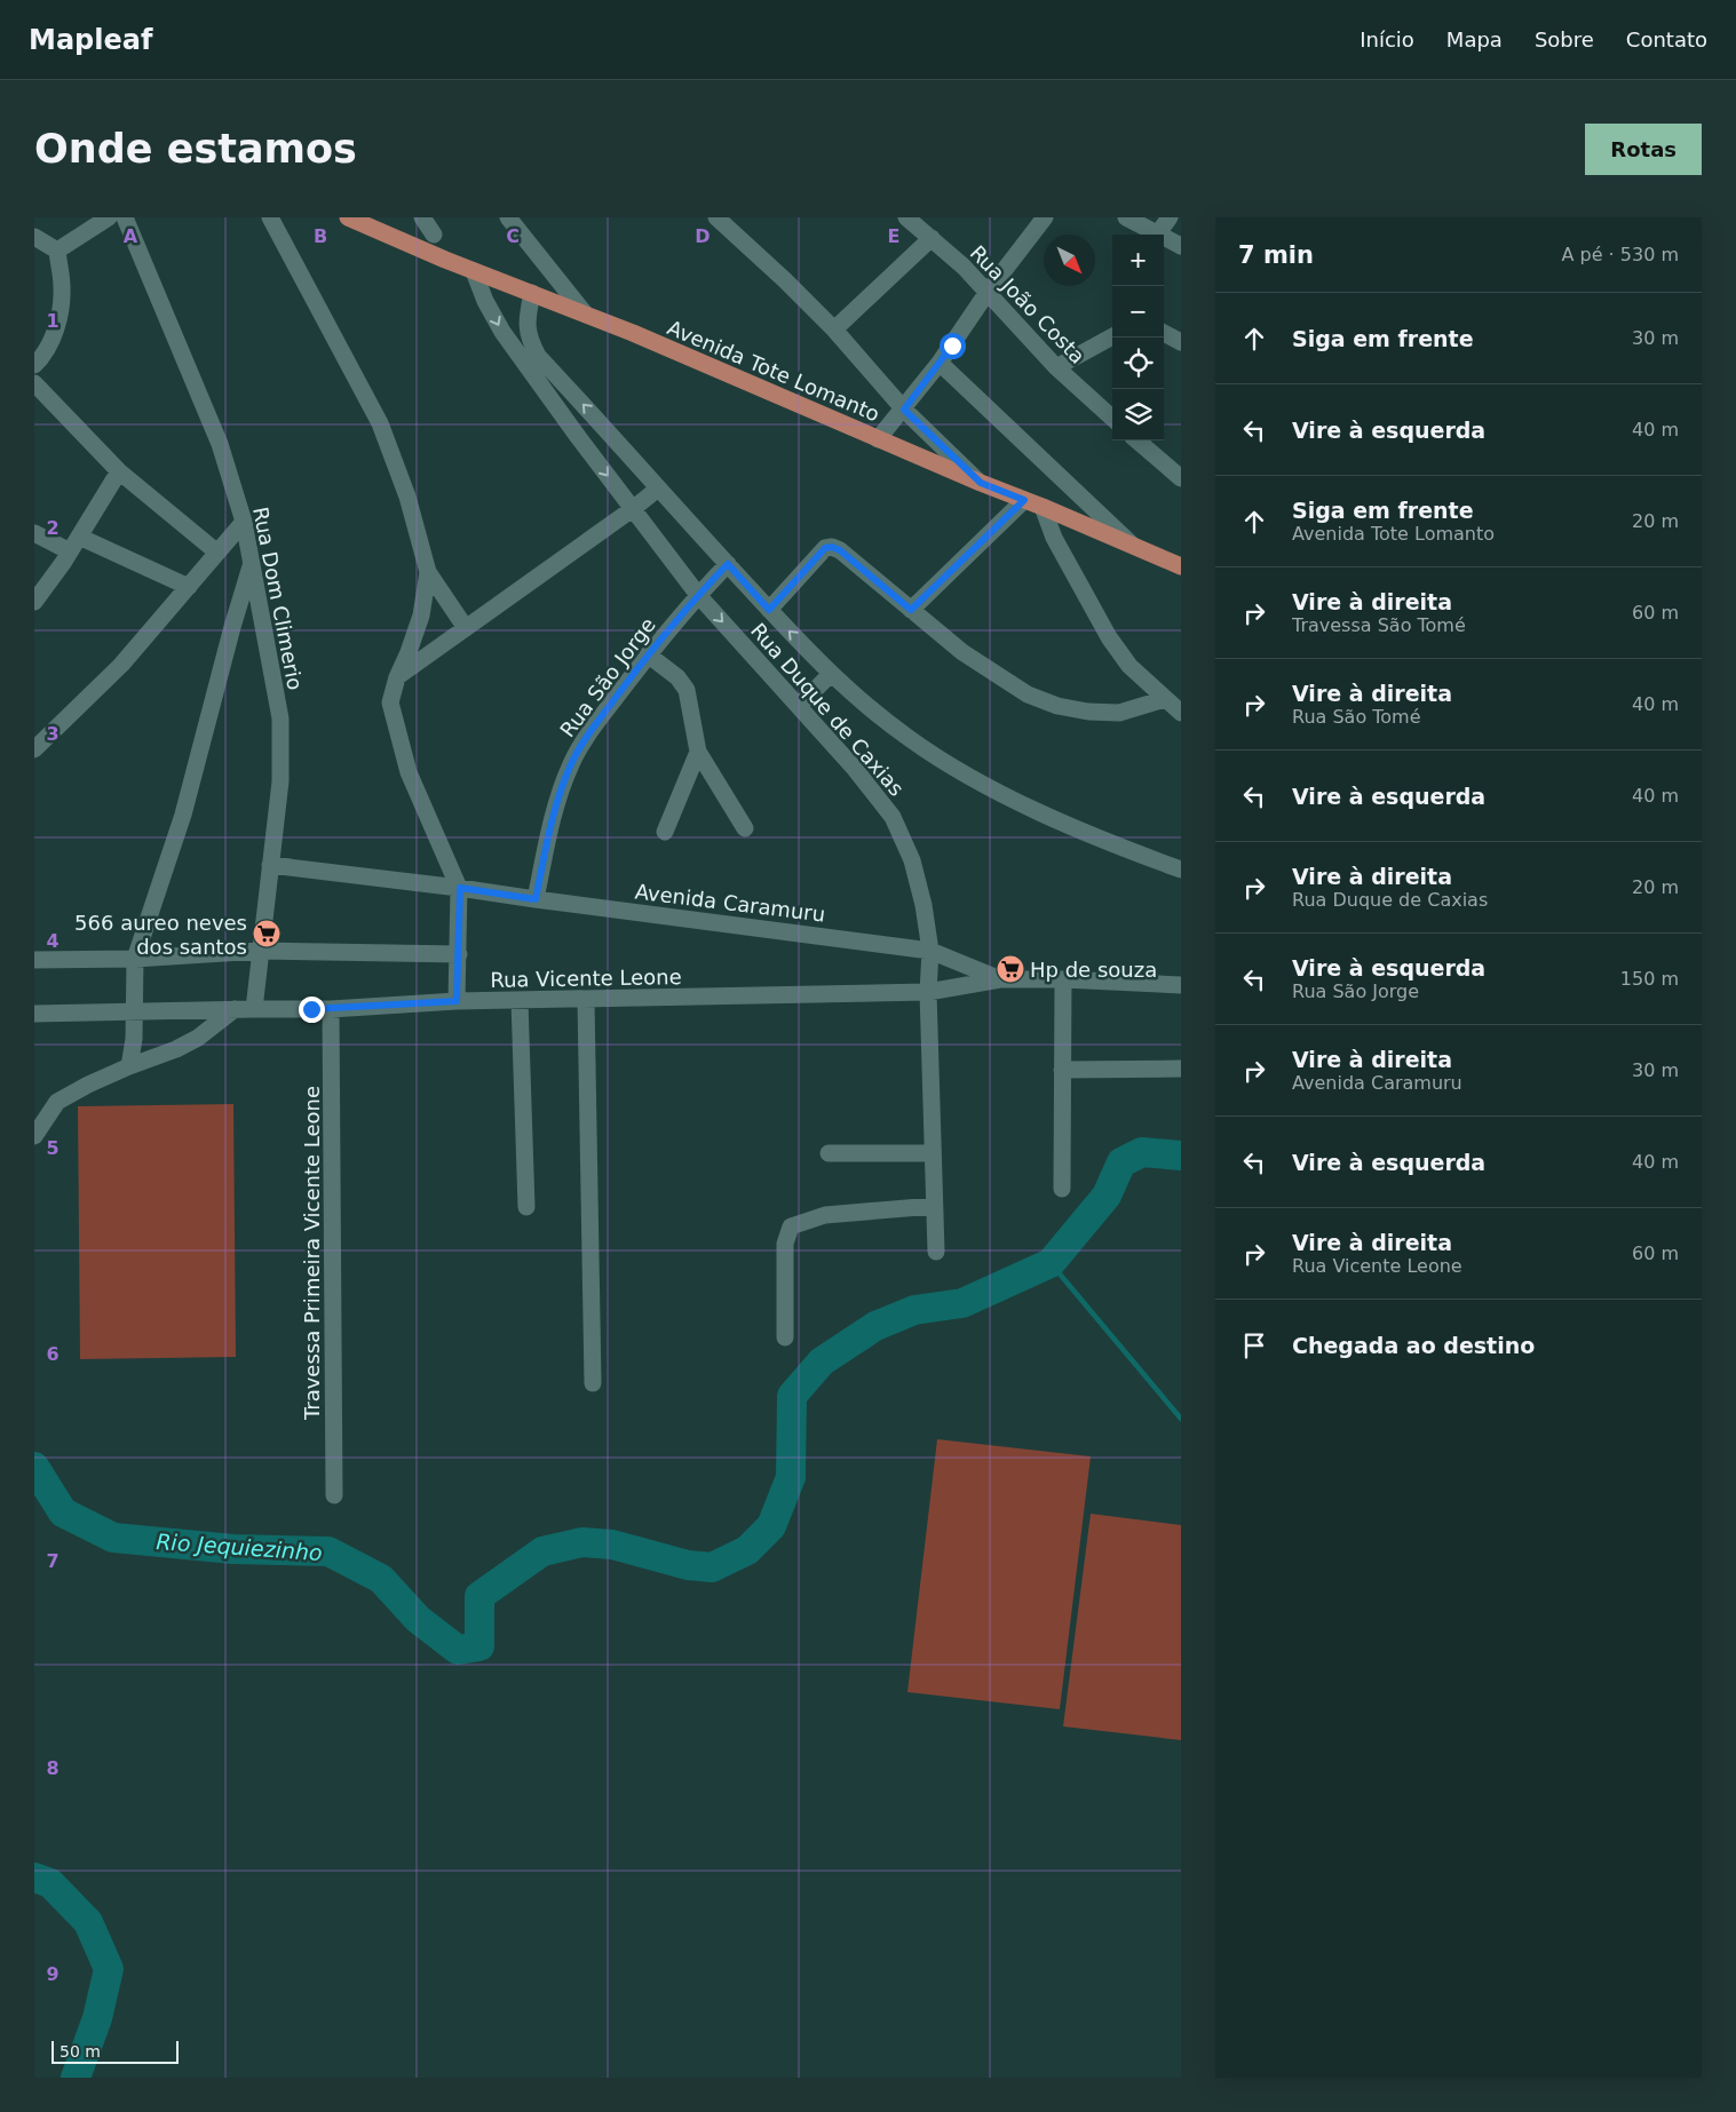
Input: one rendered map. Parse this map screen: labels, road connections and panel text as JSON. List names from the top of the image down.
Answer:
{
  "streets": {
    "main road": ["Avenida Tote Lomanto"],
    "street": [
      "Rua João Costa",
      "Rua Dom Climerio",
      "Rua São Jorge",
      "Rua Duque de Caxias",
      "Avenida Caramuru",
      "Rua Vicente Leone",
      "Travessa Primeira Vicente Leone"
    ]
  },
  "crossings": [
    ["Avenida Tote Lomanto", "Rua Duque de Caxias"],
    ["Rua Dom Climerio", "Avenida Caramuru"],
    ["Rua Dom Climerio", "Rua Vicente Leone"],
    ["Rua São Jorge", "Rua Duque de Caxias"],
    ["Rua São Jorge", "Avenida Caramuru"],
    ["Rua Duque de Caxias", "Avenida Caramuru"],
    ["Rua Duque de Caxias", "Rua Vicente Leone"],
    ["Avenida Caramuru", "Rua Vicente Leone"],
    ["Rua Vicente Leone", "Travessa Primeira Vicente Leone"]
  ],
  "water": ["Rio Jequiezinho"],
  "places": {
    "supermarket": ["566 aureo neves dos santos", "Hp de souza"]
  },
  "scale_bar": "50 m",
  "north": "bottom right",
  "page": {
    "header": "Mapleaf",
    "nav": [
      "Início",
      "Mapa",
      "Sobre",
      "Contato"
    ],
    "buttons": "Rotas",
    "title": "Onde estamos",
    "heading": ["7 min", "A pé · 530 m"],
    "map_buttons": ["+", "−"],
    "list": [
      ["Siga em frente", "30 m"],
      ["Vire à esquerda", "40 m"],
      ["Siga em frente", "Avenida Tote Lomanto", "20 m"],
      ["Vire à direita", "Travessa São Tomé", "60 m"],
      ["Vire à direita", "Rua São Tomé", "40 m"],
      ["Vire à esquerda", "40 m"],
      ["Vire à direita", "Rua Duque de Caxias", "20 m"],
      ["Vire à esquerda", "Rua São Jorge", "150 m"],
      ["Vire à direita", "Avenida Caramuru", "30 m"],
      ["Vire à esquerda", "40 m"],
      ["Vire à direita", "Rua Vicente Leone", "60 m"],
      "Chegada ao destino"
    ],
    "scale": "50 m"
  },
  "grid": {
    "columns": [
      "A",
      "B",
      "C",
      "D",
      "E"
    ],
    "rows": [
      "1",
      "2",
      "3",
      "4",
      "5",
      "6",
      "7",
      "8",
      "9"
    ]
  }
}
